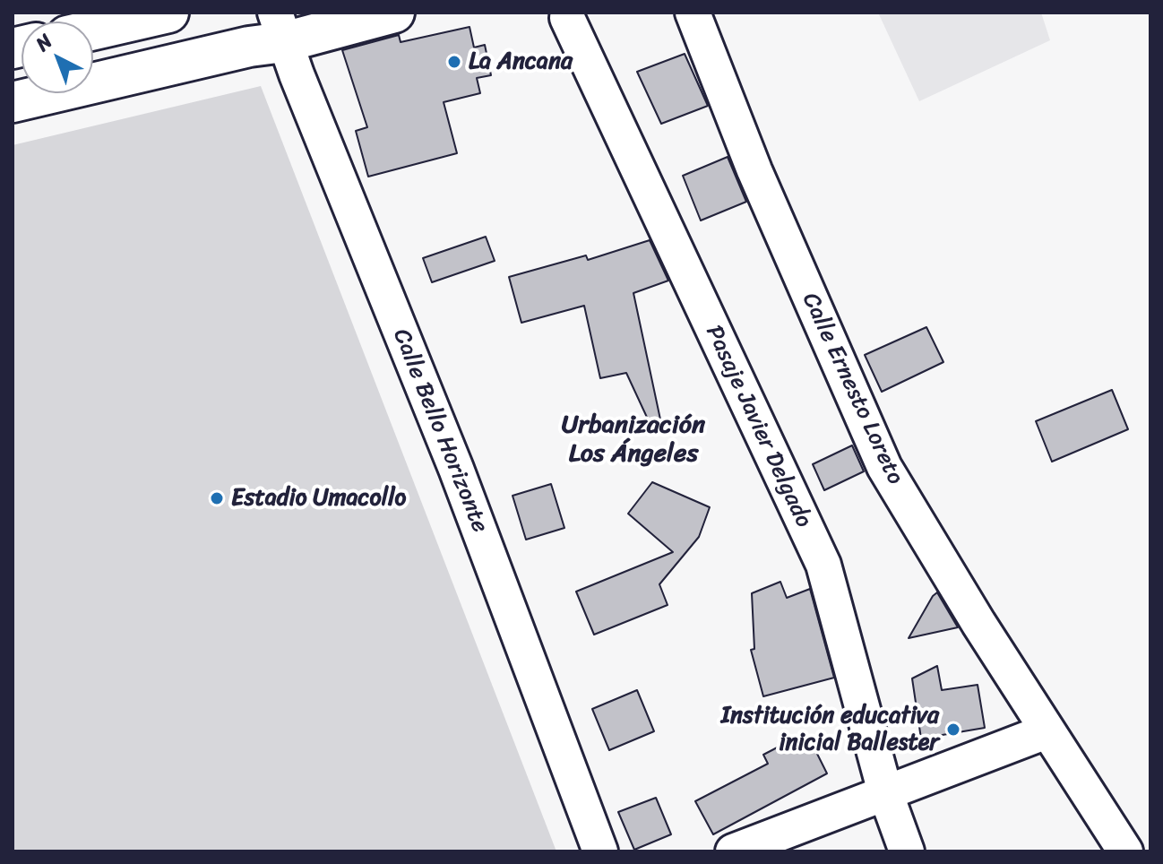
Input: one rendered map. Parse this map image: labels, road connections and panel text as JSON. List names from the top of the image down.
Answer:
{
  "streets": {
    "street": ["Calle Ernesto Loreto", "Pasaje Javier Delgado", "Calle Bello Horizonte"]
  },
  "districts": ["Urbanización Los Ángeles"],
  "places": ["La Ancana", "Estadio Umacollo", "Institución educativa inicial Ballester"],
  "north": "top left"
}
